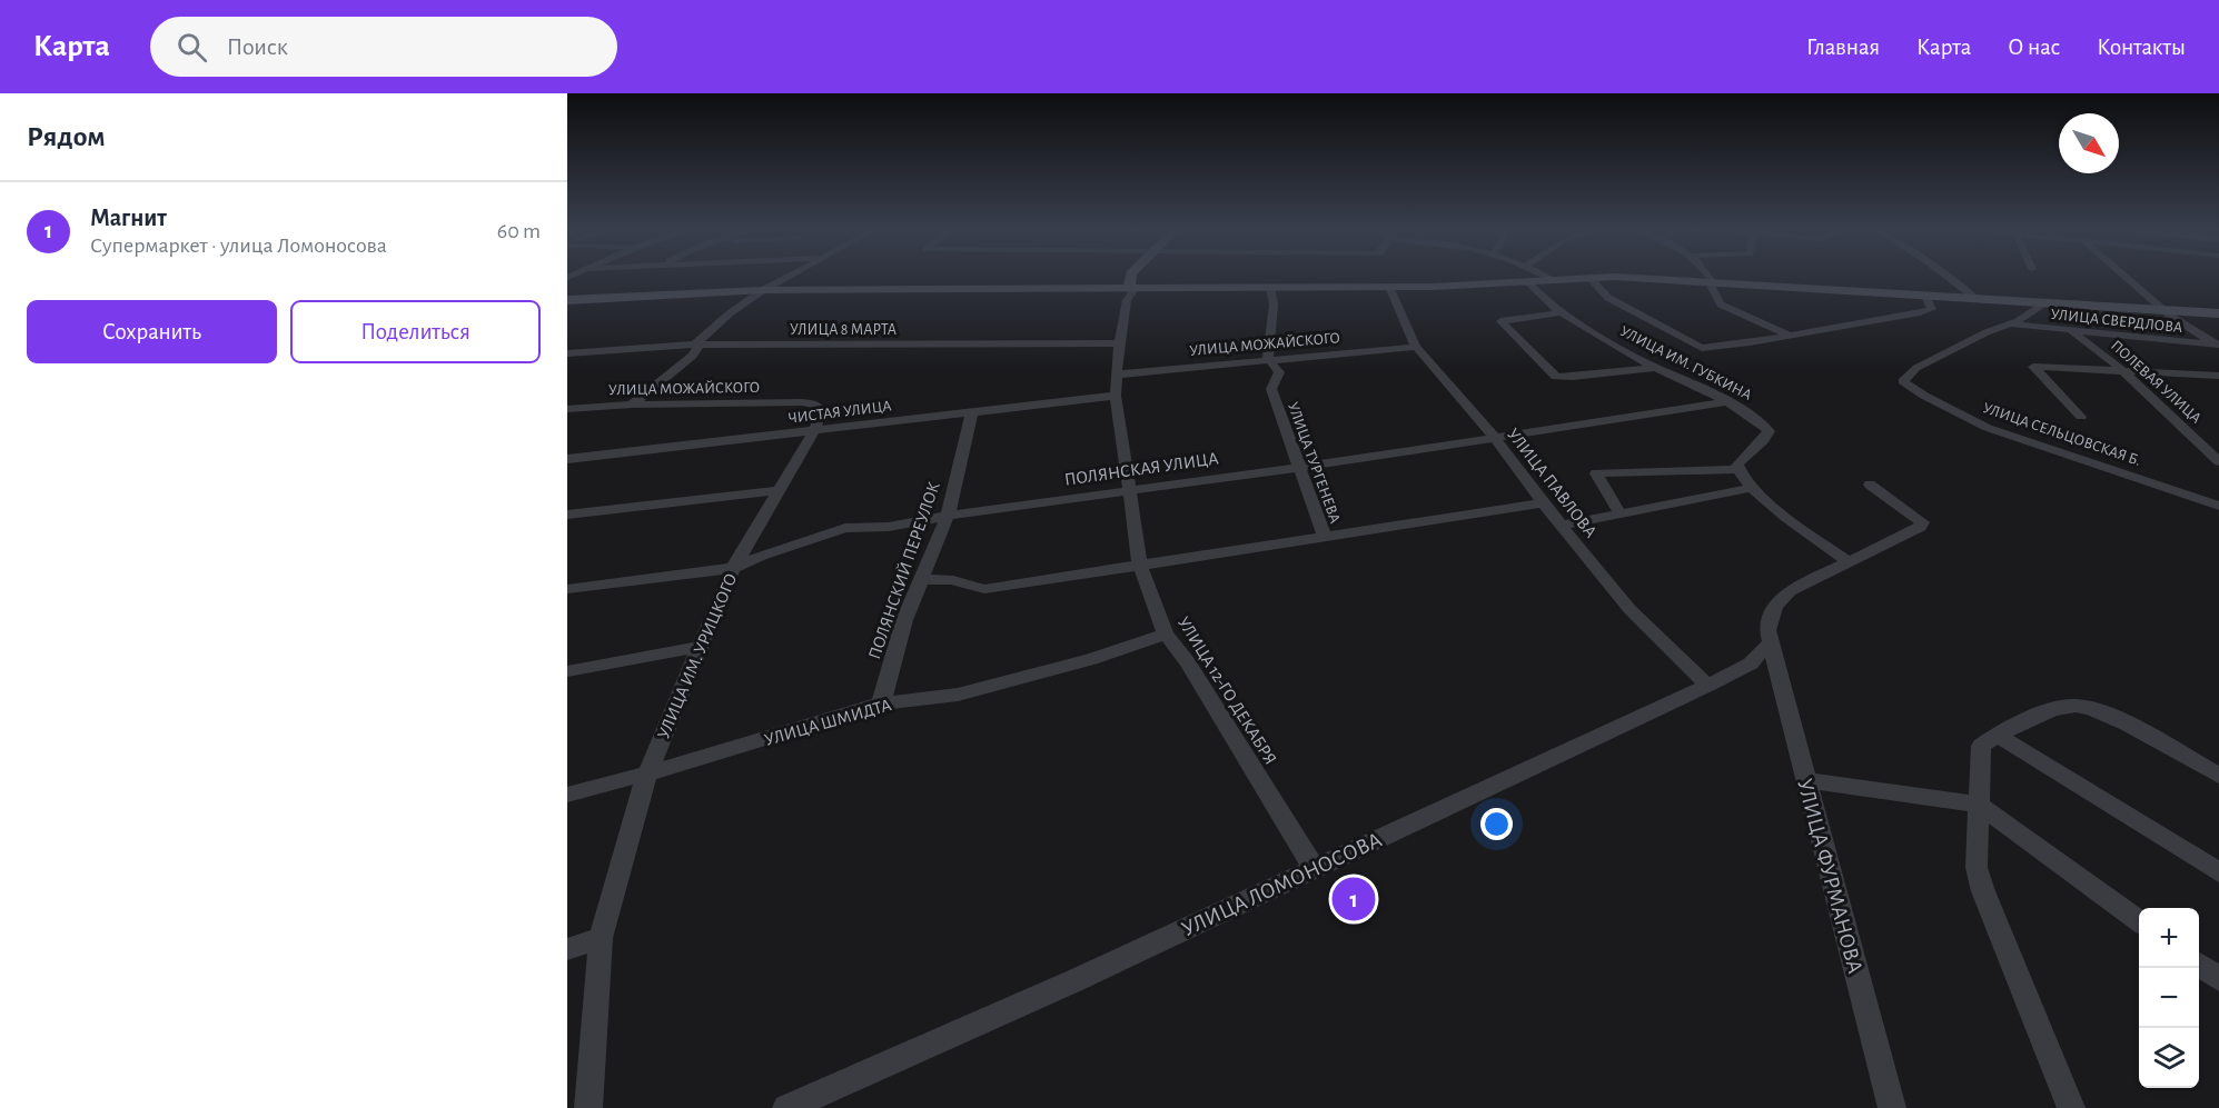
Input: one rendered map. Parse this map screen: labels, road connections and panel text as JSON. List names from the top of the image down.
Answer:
{
  "streets": {
    "street": [
      "УЛИЦА СВЕРДЛОВА",
      "УЛИЦА 8 МАРТА",
      "УЛИЦА МОЖАЙСКОГО",
      "УЛИЦА ИМ. ГУБКИНА",
      "ПОЛЕВАЯ УЛИЦА",
      "ЧИСТАЯ УЛИЦА",
      "УЛИЦА СЕЛЬЦОВСКАЯ Б.",
      "УЛИЦА ТУРГЕНЕВА",
      "ПОЛЯНСКАЯ УЛИЦА",
      "УЛИЦА ПАВЛОВА",
      "ПОЛЯНСКИЙ ПЕРЕУЛОК",
      "УЛИЦА ИМ. УРИЦКОГО",
      "УЛИЦА 12-ГО ДЕКАБРЯ",
      "УЛИЦА ШМИДТА",
      "УЛИЦА ФУРМАНОВА",
      "УЛИЦА ЛОМОНОСОВА"
    ]
  },
  "crossings": [
    ["УЛИЦА СВЕРДЛОВА", "ПОЛЕВАЯ УЛИЦА"],
    ["УЛИЦА СВЕРДЛОВА", "УЛИЦА СЕЛЬЦОВСКАЯ Б."],
    ["УЛИЦА 8 МАРТА", "УЛИЦА 12-ГО ДЕКАБРЯ"],
    ["УЛИЦА МОЖАЙСКОГО", "ЧИСТАЯ УЛИЦА"],
    ["УЛИЦА МОЖАЙСКОГО", "УЛИЦА ТУРГЕНЕВА"],
    ["УЛИЦА МОЖАЙСКОГО", "УЛИЦА ПАВЛОВА"],
    ["УЛИЦА МОЖАЙСКОГО", "УЛИЦА ИМ. УРИЦКОГО"],
    ["УЛИЦА МОЖАЙСКОГО", "УЛИЦА 12-ГО ДЕКАБРЯ"],
    ["УЛИЦА ИМ. ГУБКИНА", "ПОЛЯНСКАЯ УЛИЦА"],
    ["ЧИСТАЯ УЛИЦА", "ПОЛЯНСКИЙ ПЕРЕУЛОК"],
    ["ЧИСТАЯ УЛИЦА", "УЛИЦА ИМ. УРИЦКОГО"],
    ["ЧИСТАЯ УЛИЦА", "УЛИЦА 12-ГО ДЕКАБРЯ"],
    ["УЛИЦА ТУРГЕНЕВА", "ПОЛЯНСКАЯ УЛИЦА"],
    ["ПОЛЯНСКАЯ УЛИЦА", "УЛИЦА ПАВЛОВА"],
    ["ПОЛЯНСКАЯ УЛИЦА", "ПОЛЯНСКИЙ ПЕРЕУЛОК"],
    ["ПОЛЯНСКАЯ УЛИЦА", "УЛИЦА ИМ. УРИЦКОГО"],
    ["ПОЛЯНСКАЯ УЛИЦА", "УЛИЦА 12-ГО ДЕКАБРЯ"],
    ["УЛИЦА ПАВЛОВА", "УЛИЦА ЛОМОНОСОВА"],
    ["ПОЛЯНСКИЙ ПЕРЕУЛОК", "УЛИЦА ШМИДТА"],
    ["УЛИЦА ИМ. УРИЦКОГО", "УЛИЦА ШМИДТА"],
    ["УЛИЦА 12-ГО ДЕКАБРЯ", "УЛИЦА ШМИДТА"],
    ["УЛИЦА 12-ГО ДЕКАБРЯ", "УЛИЦА ЛОМОНОСОВА"],
    ["УЛИЦА ФУРМАНОВА", "УЛИЦА ЛОМОНОСОВА"]
  ],
  "north": "bottom right",
  "page": {
    "header": "Карта",
    "search": "Поиск",
    "nav": [
      "Главная",
      "Карта",
      "О нас",
      "Контакты"
    ],
    "heading": "Рядом",
    "list": [
      {
        "mark": "1",
        "name": "Магнит",
        "note": "Супермаркет · улица Ломоносова",
        "value": "60 m"
      }
    ],
    "buttons": ["Сохранить", "Поделиться"],
    "pins": "1",
    "map_buttons": ["+", "−"]
  }
}
